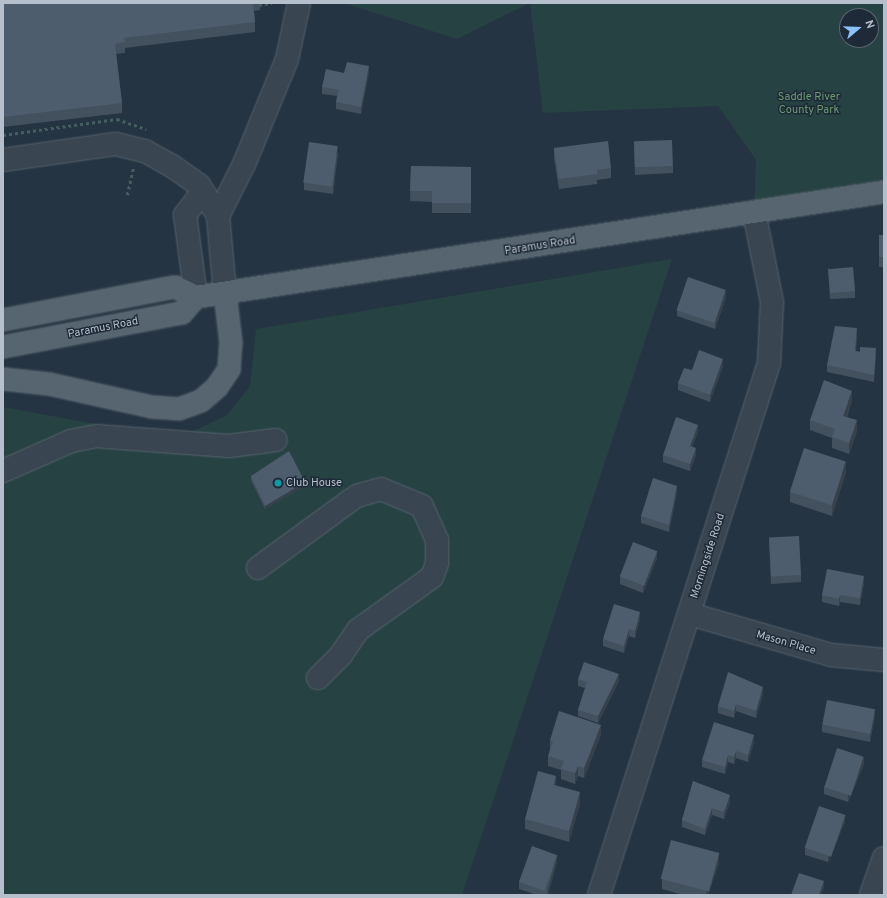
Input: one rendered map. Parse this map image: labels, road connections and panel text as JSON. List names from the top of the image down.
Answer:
{
  "streets": {
    "main road": ["Paramus Road"],
    "street": ["Morningside Road", "Mason Place"]
  },
  "crossings": [
    ["Paramus Road", "Morningside Road"],
    ["Morningside Road", "Mason Place"]
  ],
  "parks": ["Saddle River County Park"],
  "places": ["Club House"],
  "north": "right"
}
